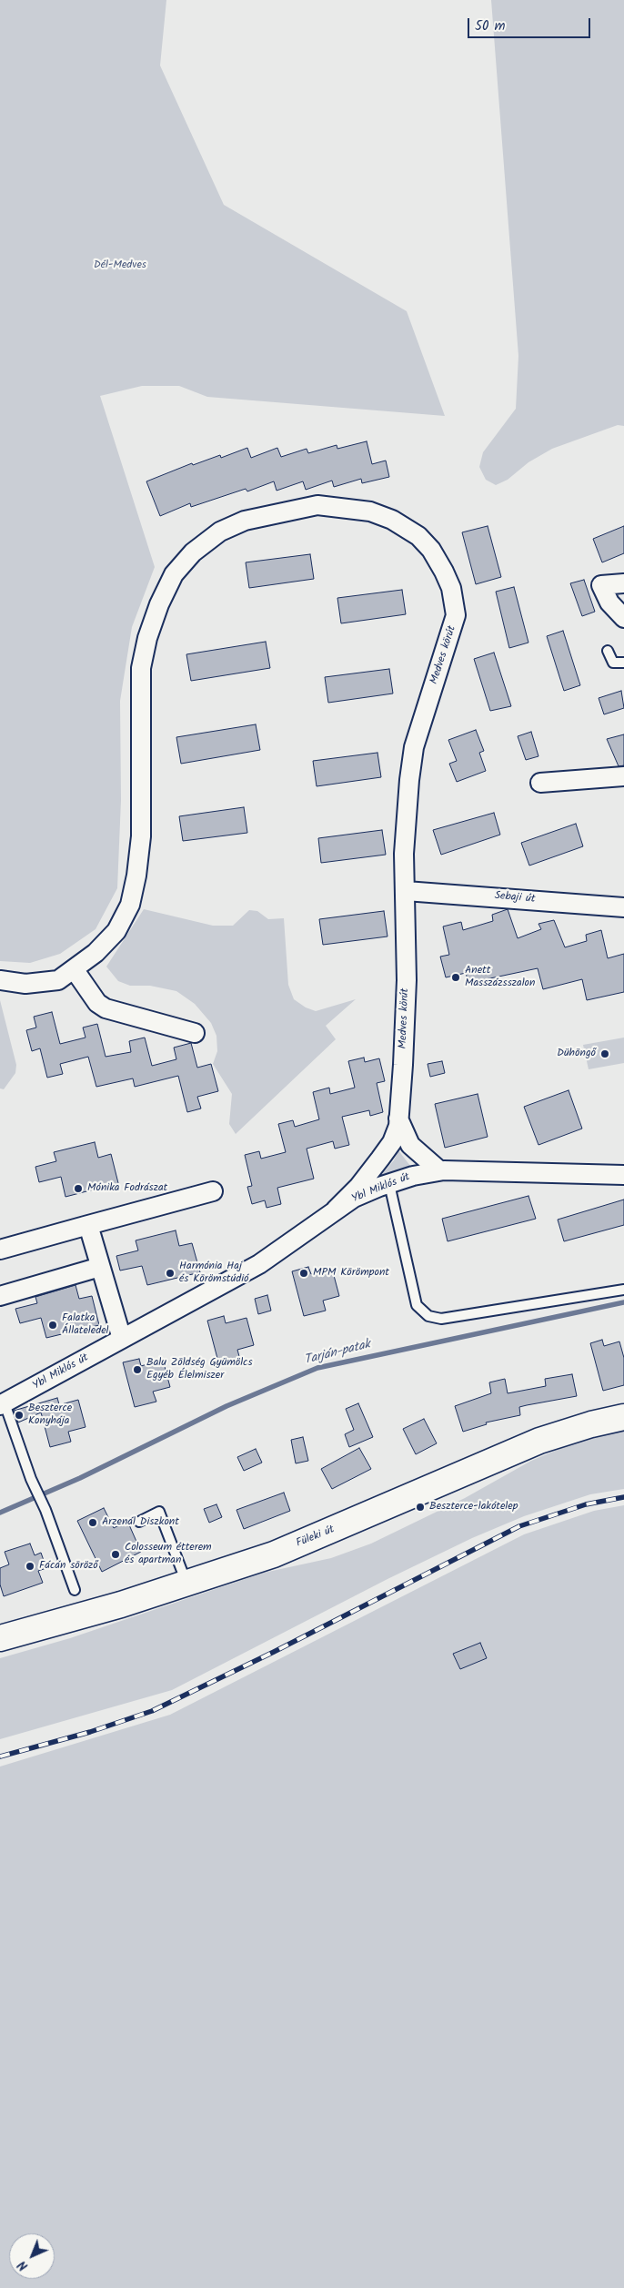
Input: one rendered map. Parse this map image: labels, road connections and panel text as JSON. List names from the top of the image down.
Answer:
{
  "streets": {
    "main road": ["Füleki út"],
    "street": ["Medves körút", "Sebaji út", "Ybl Miklós út"]
  },
  "crossings": [
    ["Medves körút", "Sebaji út"],
    ["Medves körút", "Ybl Miklós út"]
  ],
  "water": ["Tarján-patak"],
  "parks": ["Dél-Medves"],
  "places": [
    "Anett Masszázsszalon",
    "Dühöngő",
    "Mónika Fodrászat",
    "Harmónia Haj és Körömstúdió",
    "MPM Körömpont",
    "Falatka Állateledel",
    "Balu Zöldség Gyümölcs Egyéb Élelmiszer",
    "Beszterce Konyhája",
    "Beszterce-lakótelep",
    "Arzenál Diszkont",
    "Colosseum étterem és apartman",
    "Fácán söröző"
  ],
  "scale_bar": "50 m",
  "north": "bottom left"
}
